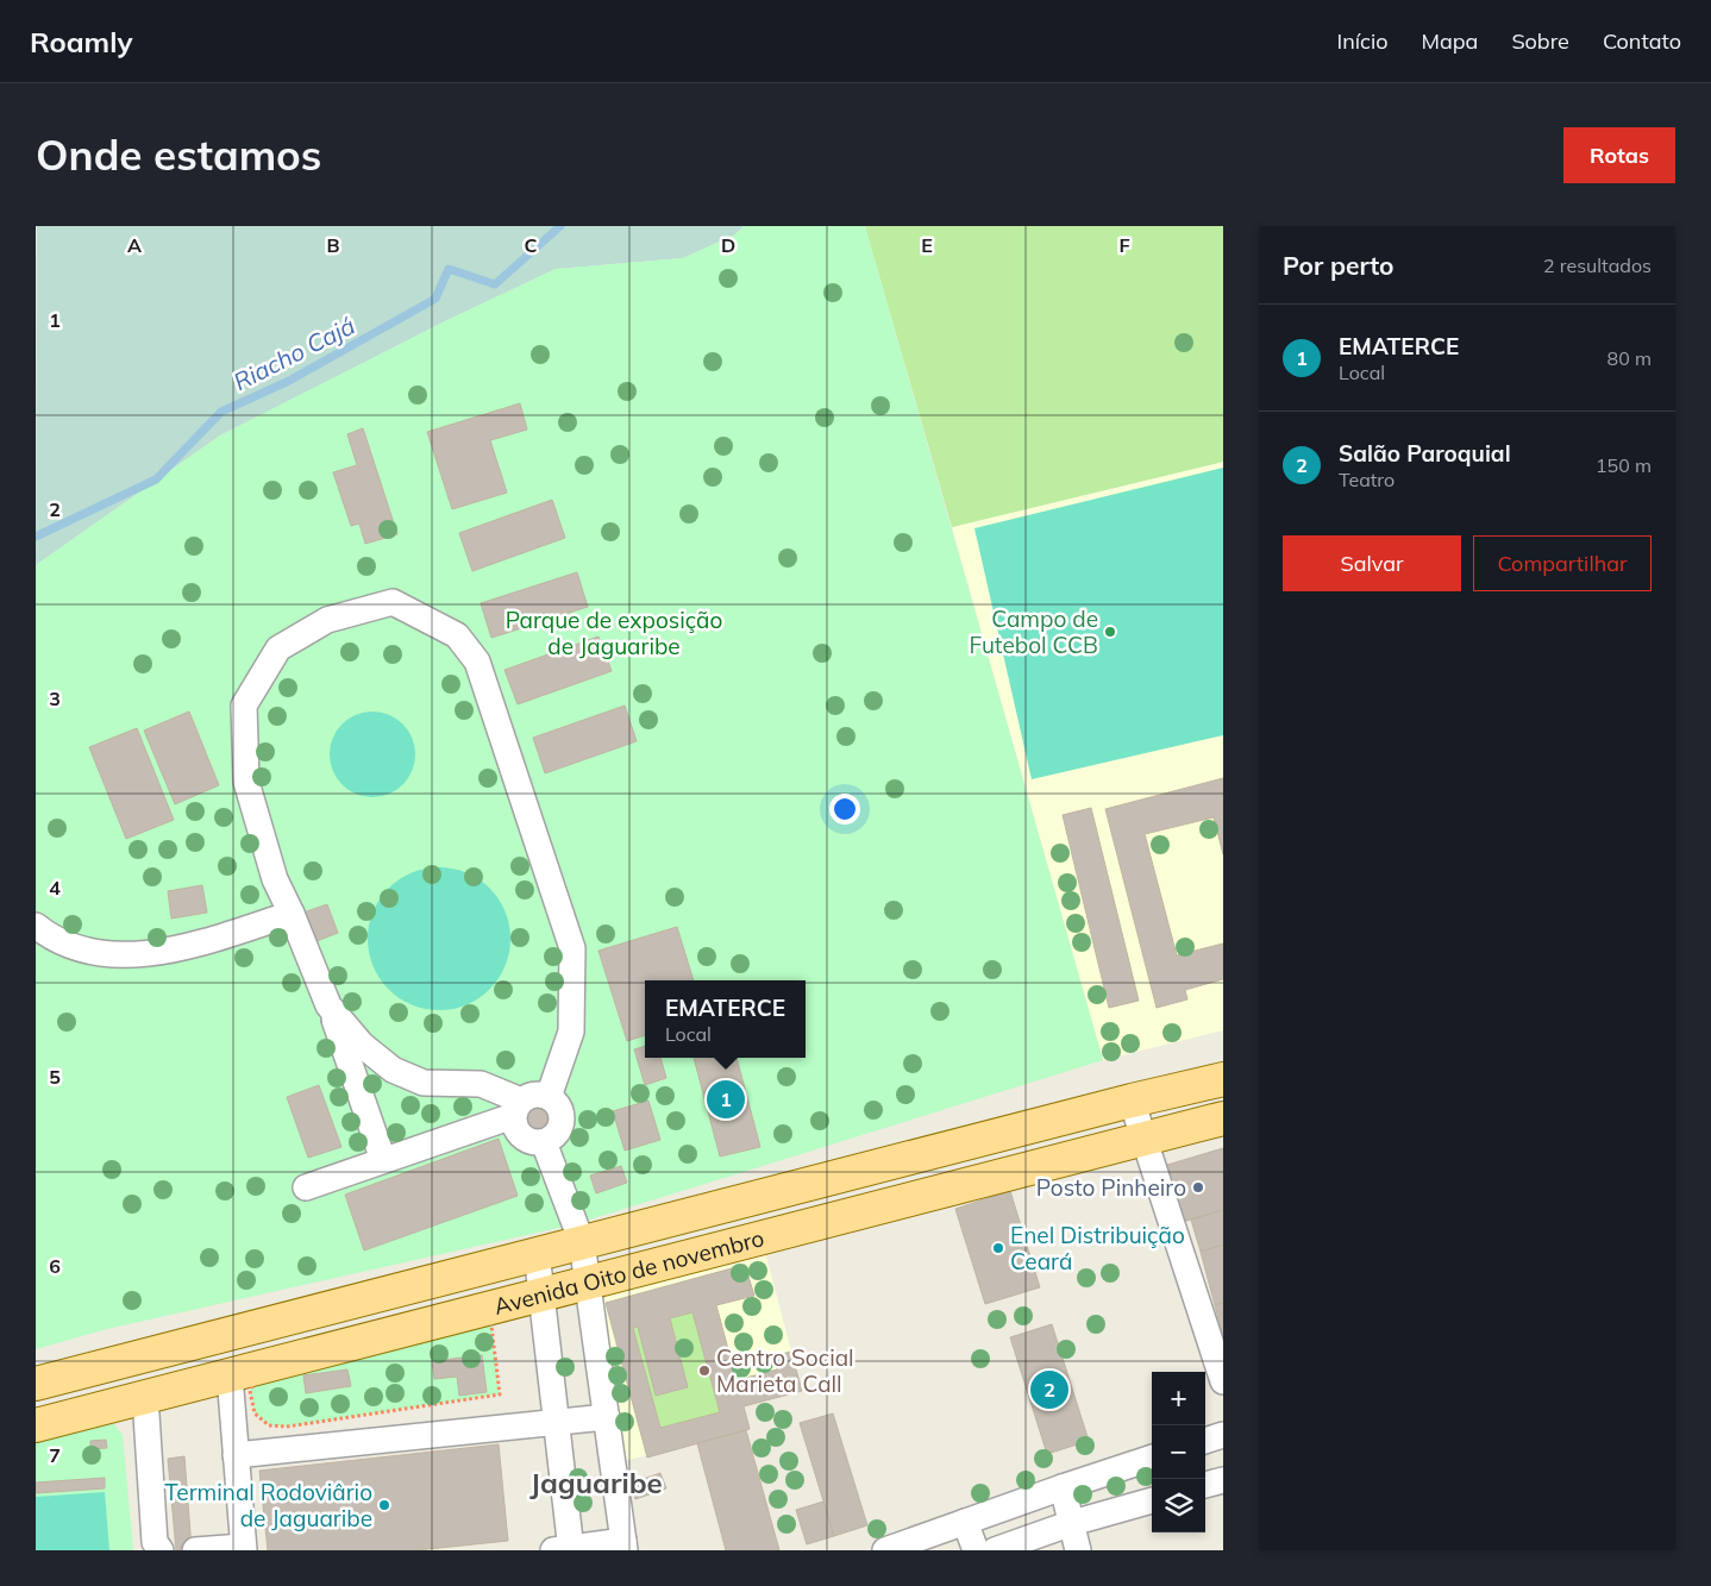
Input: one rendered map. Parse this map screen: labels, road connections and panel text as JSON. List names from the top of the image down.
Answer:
{
  "streets": {
    "main road": ["Avenida Oito de novembro"]
  },
  "districts": ["Jaguaribe"],
  "water": ["Riacho Cajá"],
  "parks": ["Parque de exposição de Jaguaribe"],
  "places": [
    "Campo de Futebol CCB",
    "Posto Pinheiro",
    "Enel Distribuição Ceará",
    "Centro Social Marieta Call",
    "Terminal Rodoviârio de Jaguaribe"
  ],
  "page": {
    "header": "Roamly",
    "nav": [
      "Início",
      "Mapa",
      "Sobre",
      "Contato"
    ],
    "buttons": [
      "Rotas",
      ["Salvar", "Compartilhar"]
    ],
    "title": "Onde estamos",
    "heading": ["Por perto", "2 resultados"],
    "list": [
      {
        "mark": "1",
        "name": "EMATERCE",
        "note": "Local",
        "value": "80 m"
      },
      {
        "mark": "2",
        "name": "Salão Paroquial",
        "note": "Teatro",
        "value": "150 m"
      }
    ],
    "popup": ["EMATERCE", "Local"],
    "pins": ["1", "2"],
    "map_buttons": ["+", "−"]
  },
  "grid": {
    "columns": [
      "A",
      "B",
      "C",
      "D",
      "E",
      "F"
    ],
    "rows": [
      "1",
      "2",
      "3",
      "4",
      "5",
      "6",
      "7"
    ]
  }
}
